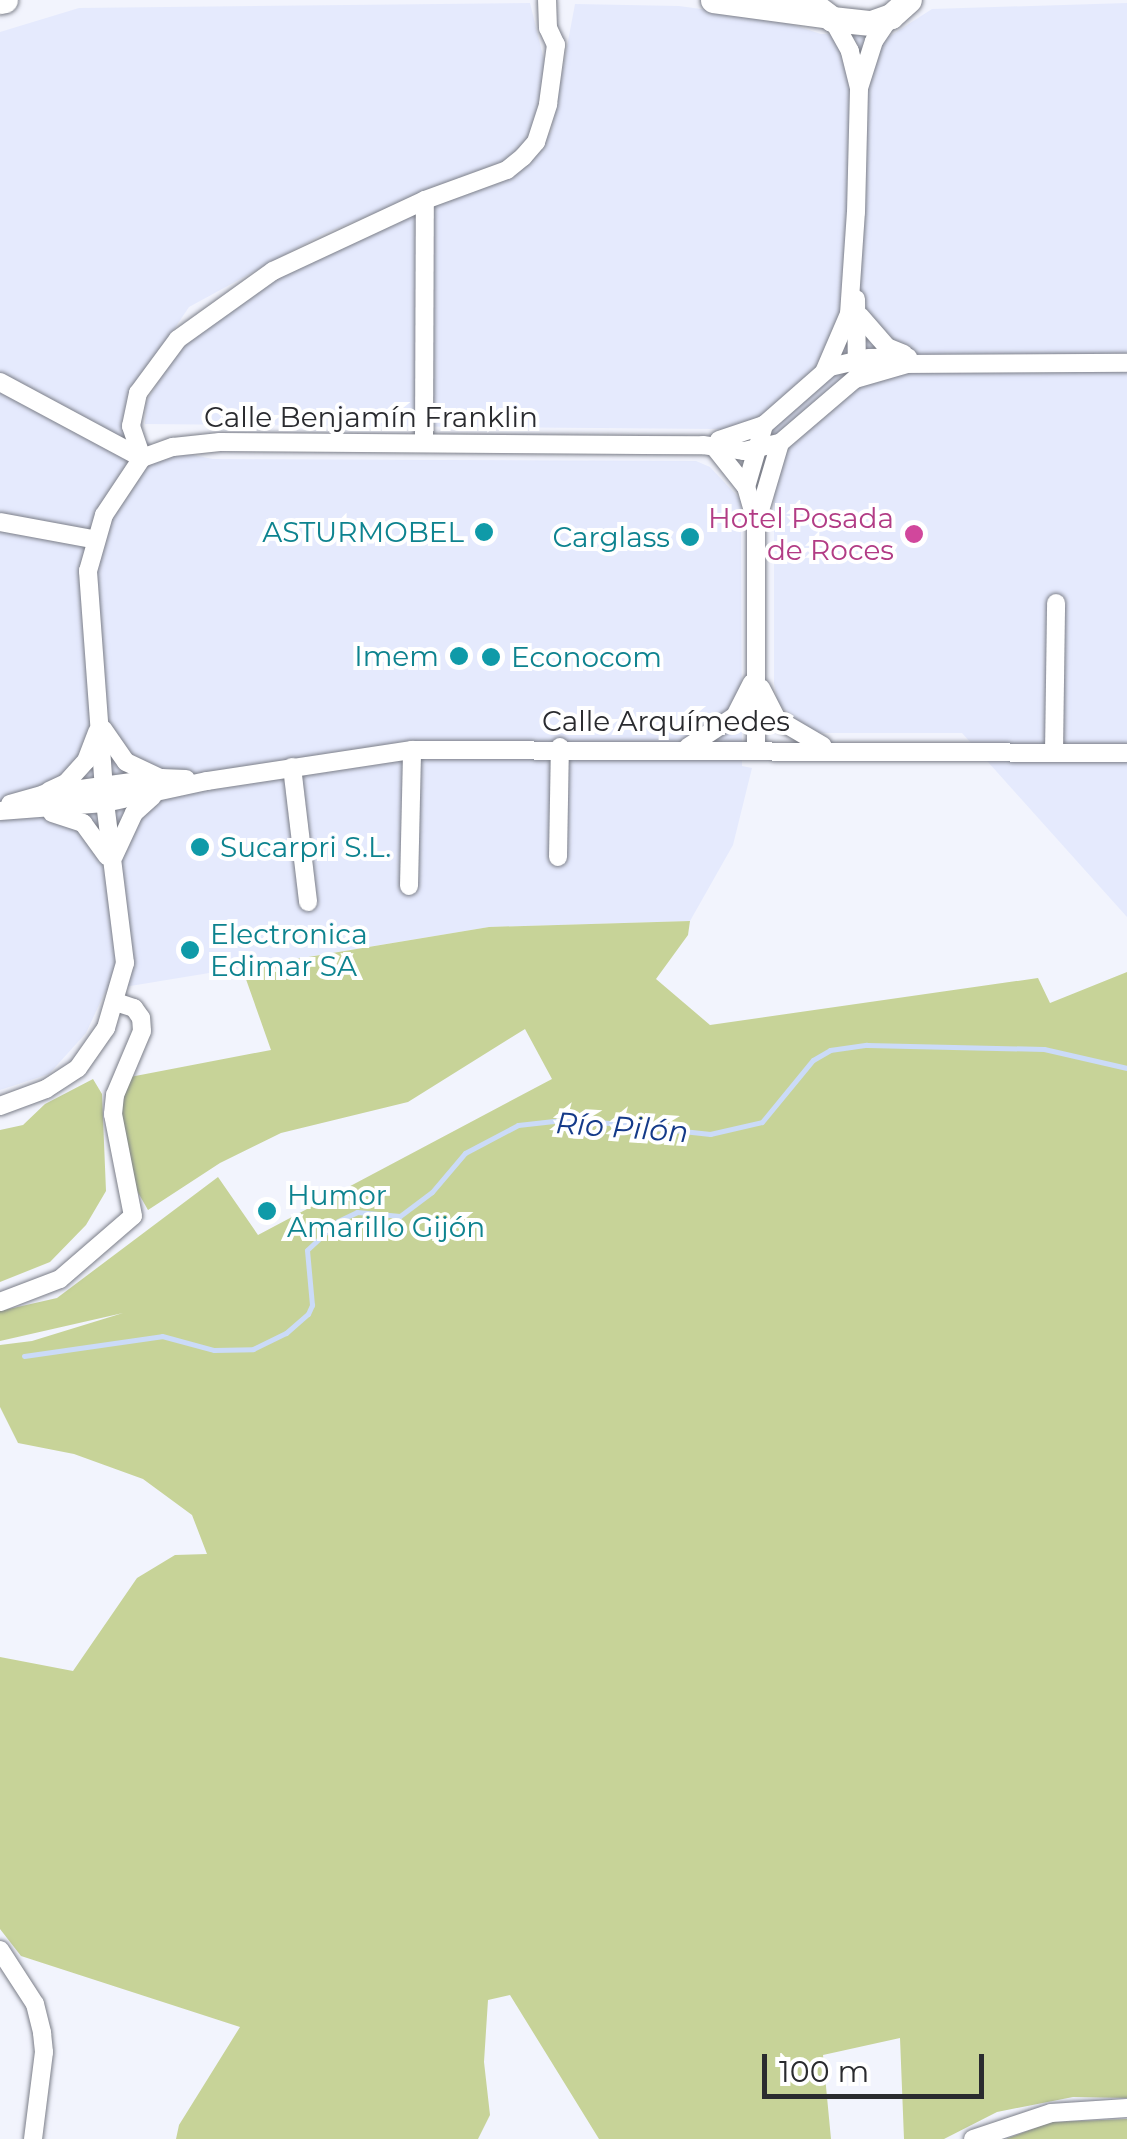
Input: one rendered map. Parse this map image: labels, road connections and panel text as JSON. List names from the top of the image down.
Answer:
{
  "streets": {
    "street": ["Calle Benjamín Franklin", "Calle Arquímedes"]
  },
  "water": ["Río Pilón"],
  "places": [
    "ASTURMOBEL",
    "Hotel Posada de Roces",
    "Carglass",
    "Imem",
    "Econocom",
    "Sucarpri S.L.",
    "Electronica Edimar SA",
    "Humor Amarillo Gijón"
  ],
  "scale_bar": "100 m"
}
